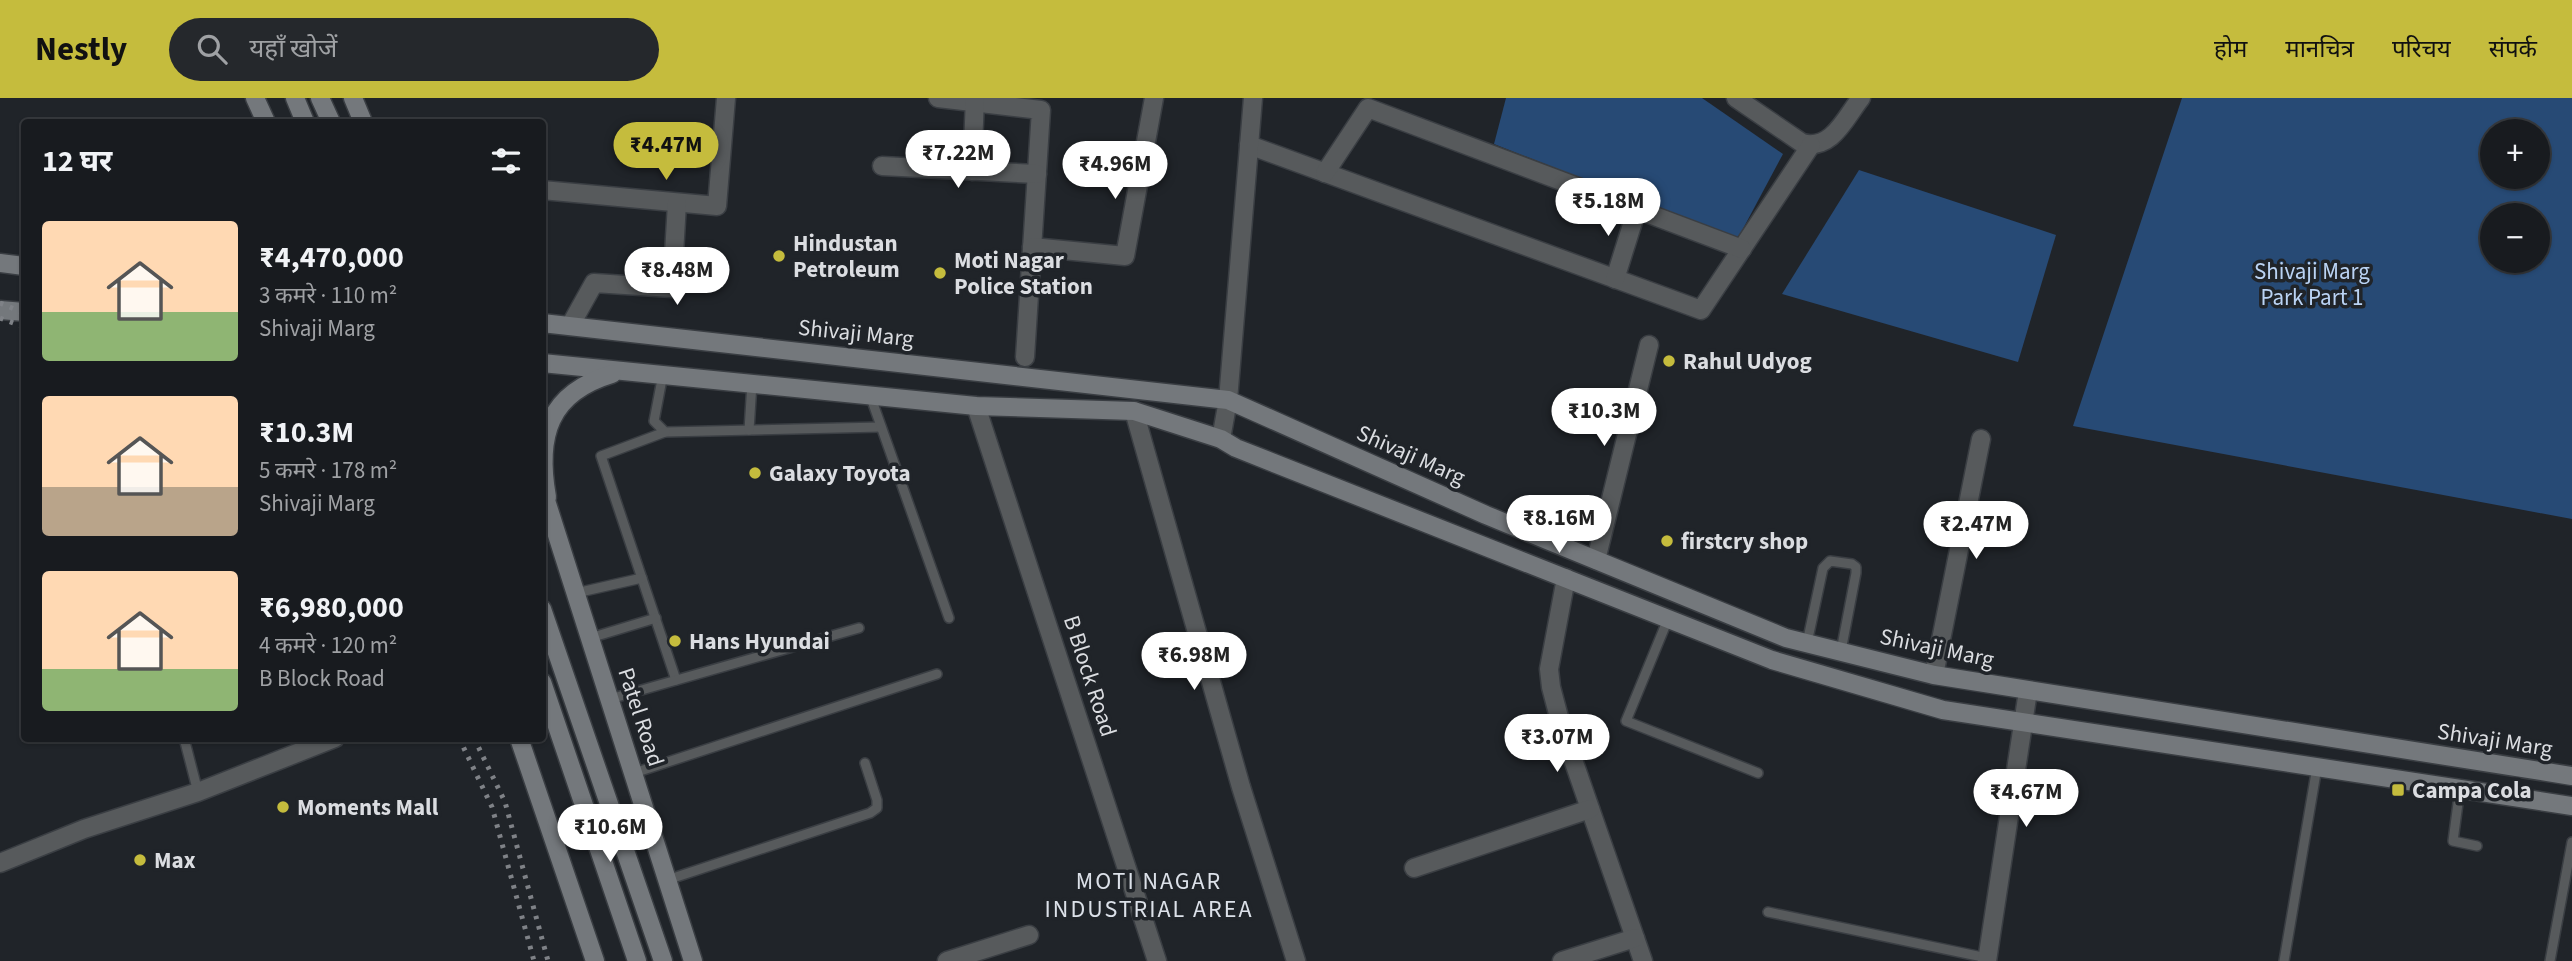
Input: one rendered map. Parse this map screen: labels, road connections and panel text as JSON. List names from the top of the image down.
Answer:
{
  "streets": {
    "main road": ["Shivaji Marg", "Patel Road"],
    "street": ["B Block Road"]
  },
  "districts": ["MOTI NAGAR INDUSTRIAL AREA"],
  "parks": ["Shivaji Marg Park Part 1"],
  "places": {
    "other": [
      "Hindustan Petroleum",
      "Moti Nagar Police Station",
      "Rahul Udyog",
      "Galaxy Toyota",
      "firstcry shop",
      "Hans Hyundai",
      "Moments Mall",
      "Max"
    ],
    "transit": ["Campa Cola"]
  },
  "page": {
    "header": "Nestly",
    "search": "यहाँ खोजें",
    "nav": [
      "होम",
      "मानचित्र",
      "परिचय",
      "संपर्क"
    ],
    "map_buttons": ["+", "−"],
    "heading": "12 घर",
    "price": [
      "₹4.47M",
      "₹7.22M",
      "₹4.96M",
      "₹5.18M",
      "₹8.48M",
      "₹10.3M",
      "₹8.16M",
      "₹2.47M",
      "₹6.98M",
      "₹3.07M",
      "₹4.67M",
      "₹10.6M"
    ],
    "list": [
      {
        "name": "₹4,470,000",
        "note": "3 कमरे · 110 m² · Shivaji Marg"
      },
      {
        "name": "₹10.3M",
        "note": "5 कमरे · 178 m² · Shivaji Marg"
      },
      {
        "name": "₹6,980,000",
        "note": "4 कमरे · 120 m² · B Block Road"
      }
    ]
  }
}
